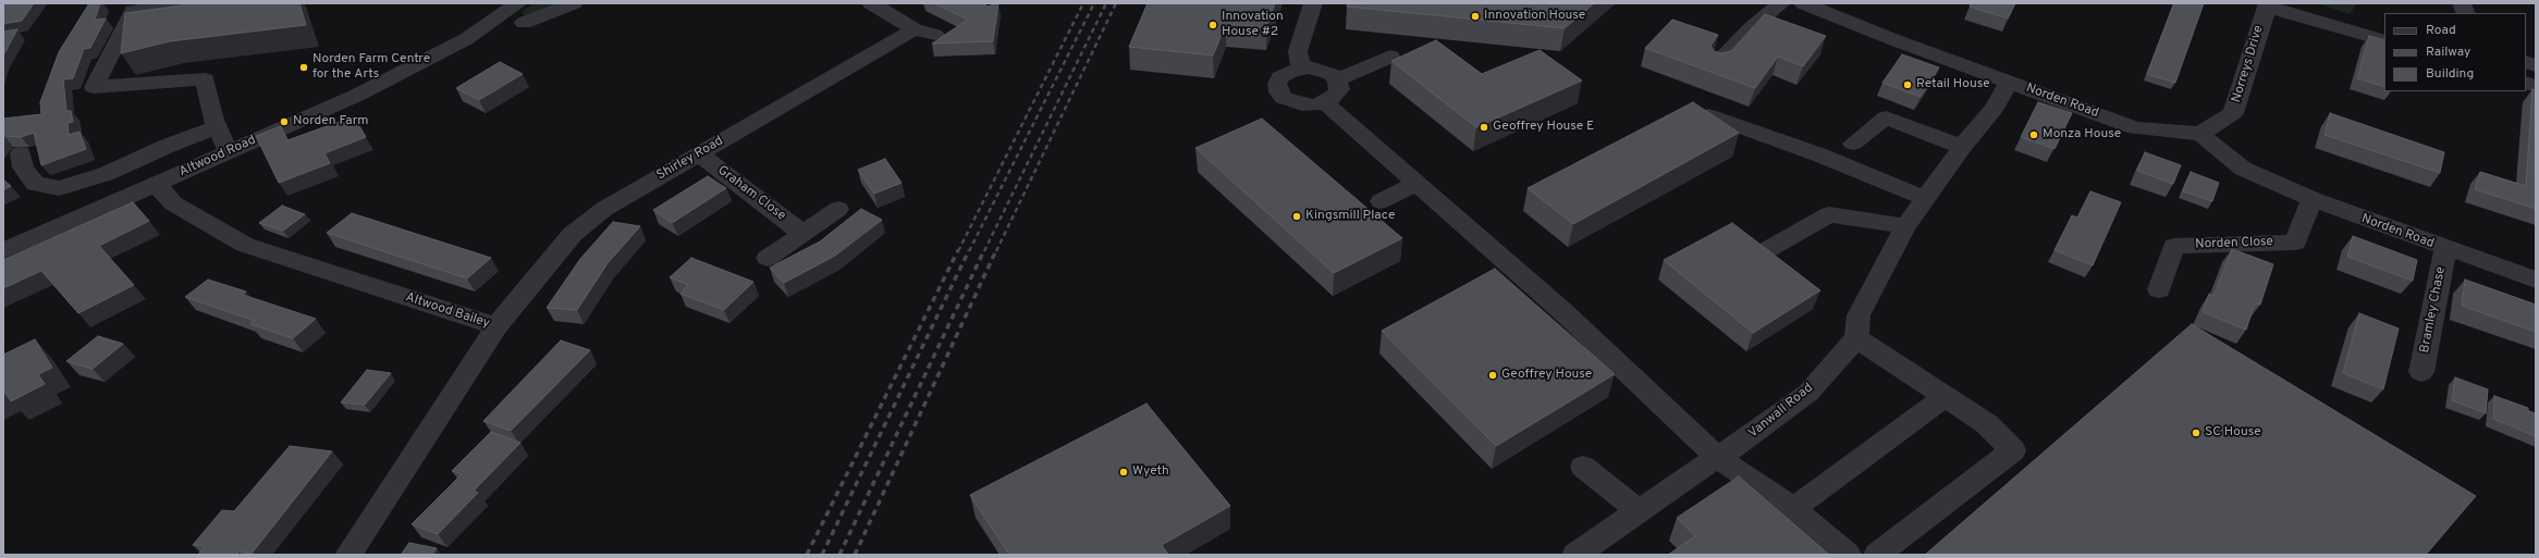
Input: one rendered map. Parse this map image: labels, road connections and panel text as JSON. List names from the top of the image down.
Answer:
{
  "streets": {
    "street": [
      "Norreys Drive",
      "Norden Road",
      "Altwood Road",
      "Shirley Road",
      "Graham Close",
      "Norden Close",
      "Bramley Chase",
      "Altwood Bailey",
      "Vanwall Road"
    ]
  },
  "crossings": [
    ["Norreys Drive", "Norden Road"],
    ["Norden Road", "Norden Close"],
    ["Norden Road", "Bramley Chase"],
    ["Altwood Road", "Altwood Bailey"],
    ["Shirley Road", "Graham Close"],
    ["Shirley Road", "Altwood Bailey"]
  ],
  "places": [
    "Innovation House",
    "Innovation House #2",
    "Norden Farm Centre for the Arts",
    "Retail House",
    "Norden Farm",
    "Geoffrey House E",
    "Monza House",
    "Kingsmill Place",
    "Geoffrey House",
    "SC House",
    "Wyeth"
  ],
  "legend": ["Road", "Railway", "Building"]
}
